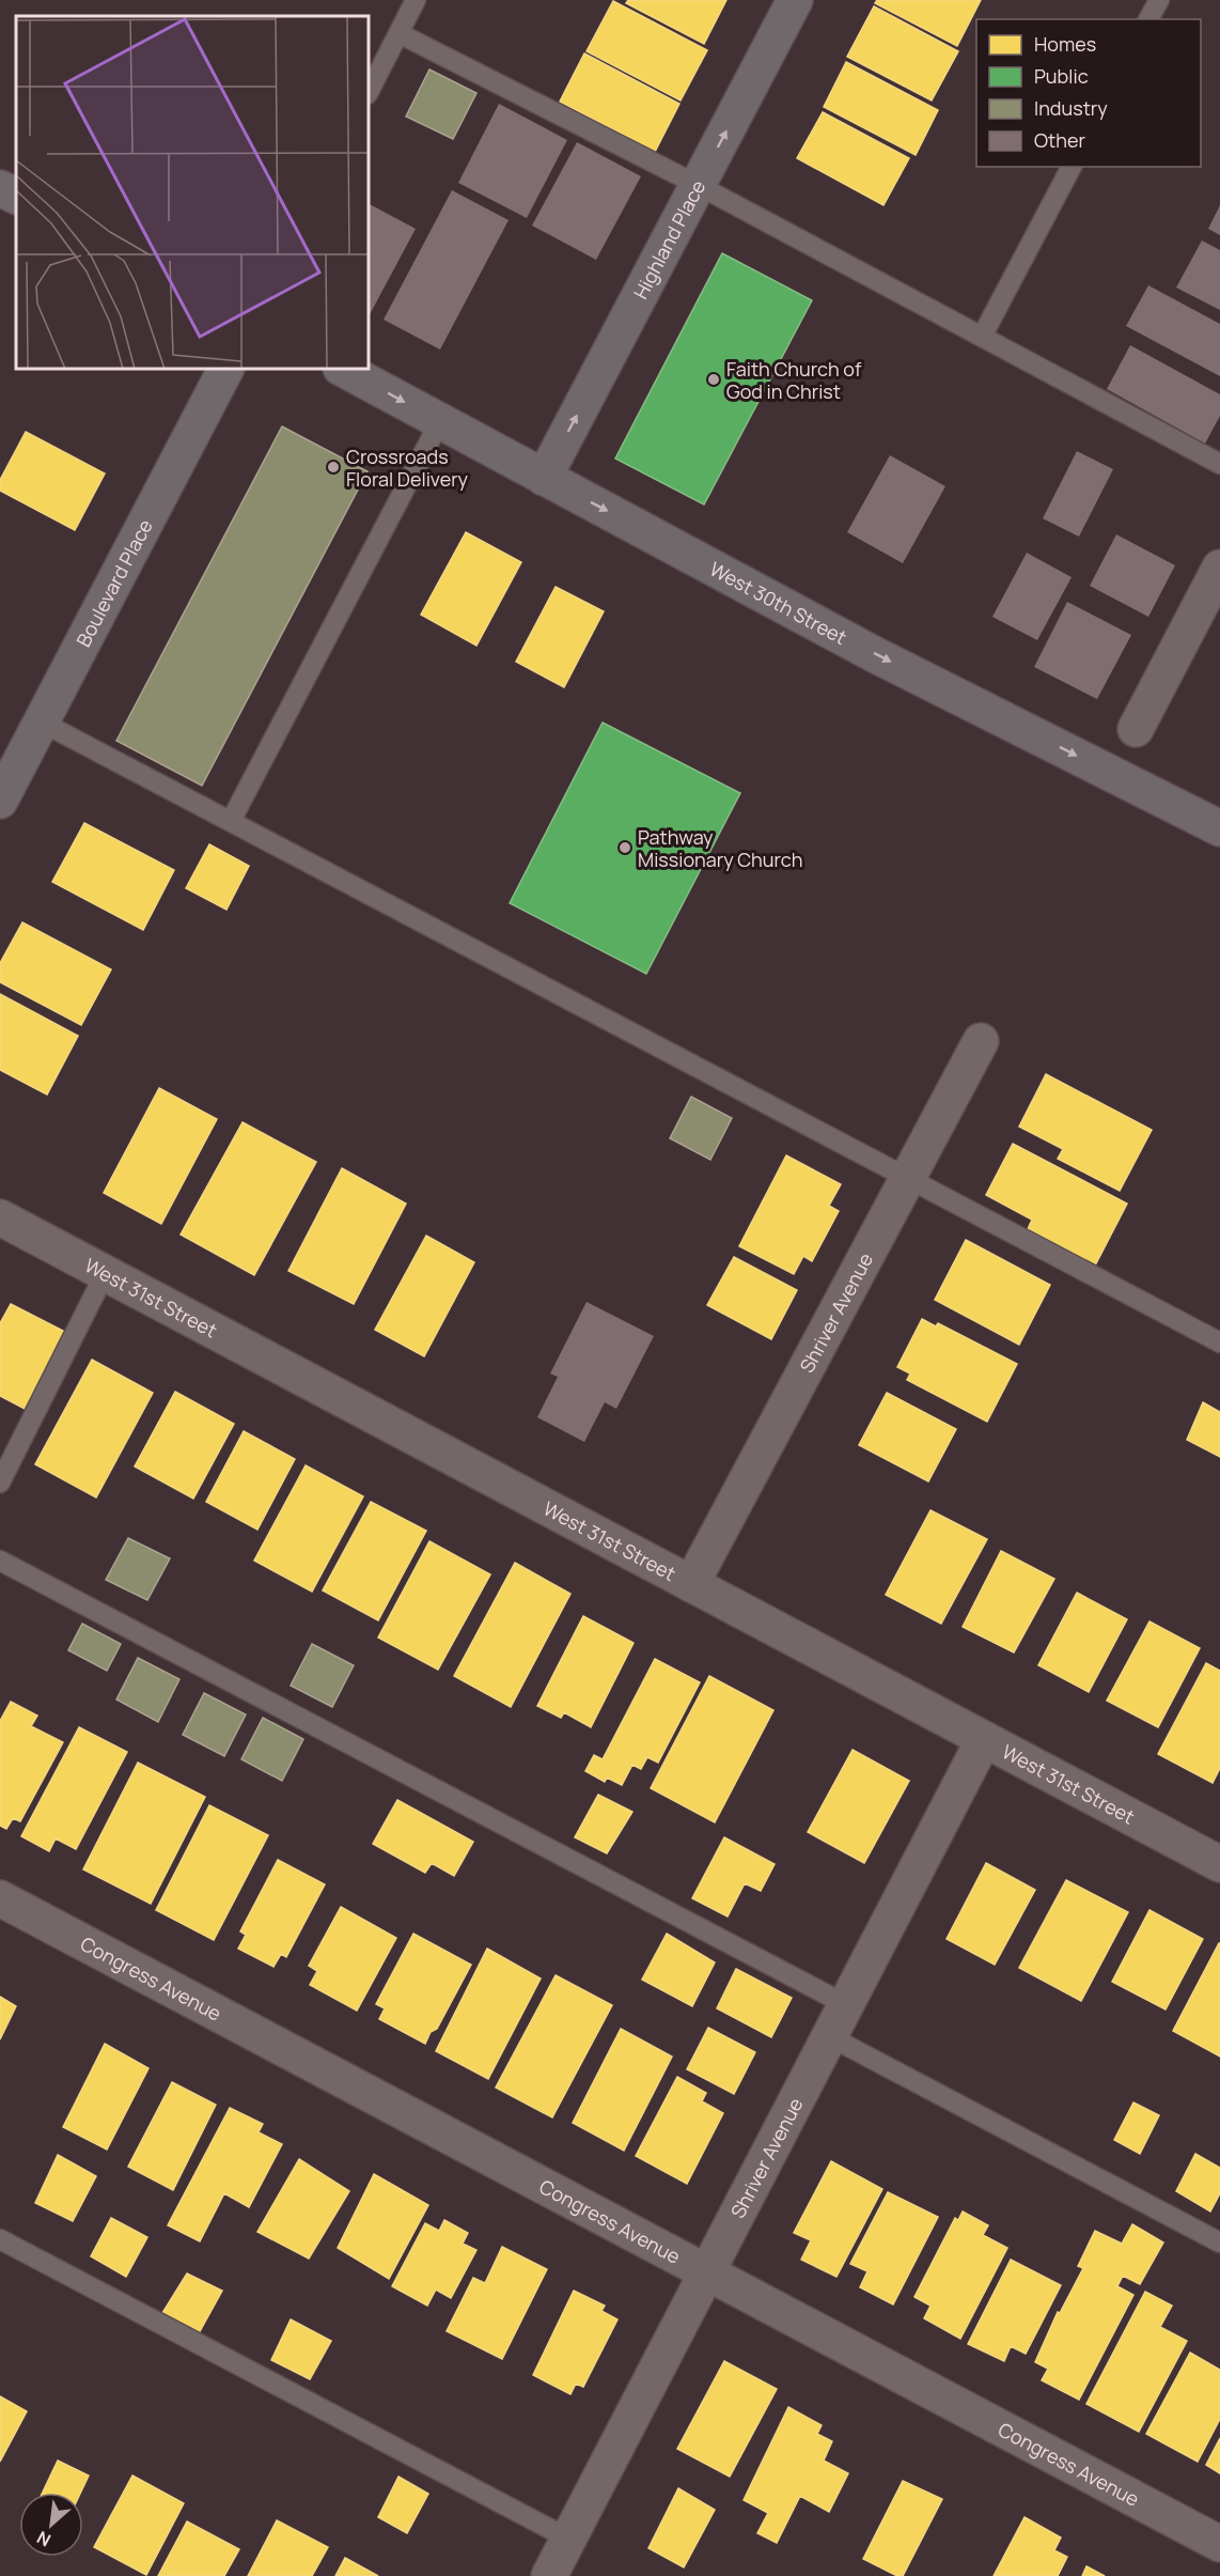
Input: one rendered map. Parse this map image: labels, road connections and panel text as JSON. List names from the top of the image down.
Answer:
{
  "streets": {
    "street": [
      "Highland Place",
      "Boulevard Place",
      "West 30th Street",
      "West 31st Street",
      "Shriver Avenue",
      "Congress Avenue"
    ]
  },
  "crossings": [
    ["Highland Place", "West 30th Street"],
    ["West 31st Street", "Shriver Avenue"],
    ["Shriver Avenue", "Congress Avenue"]
  ],
  "one_way": ["Highland Place", "West 30th Street"],
  "places": ["Faith Church of God in Christ", "Crossroads Floral Delivery", "Pathway Missionary Church"],
  "legend": [
    "Homes",
    "Public",
    "Industry",
    "Other"
  ],
  "north": "bottom left"
}
